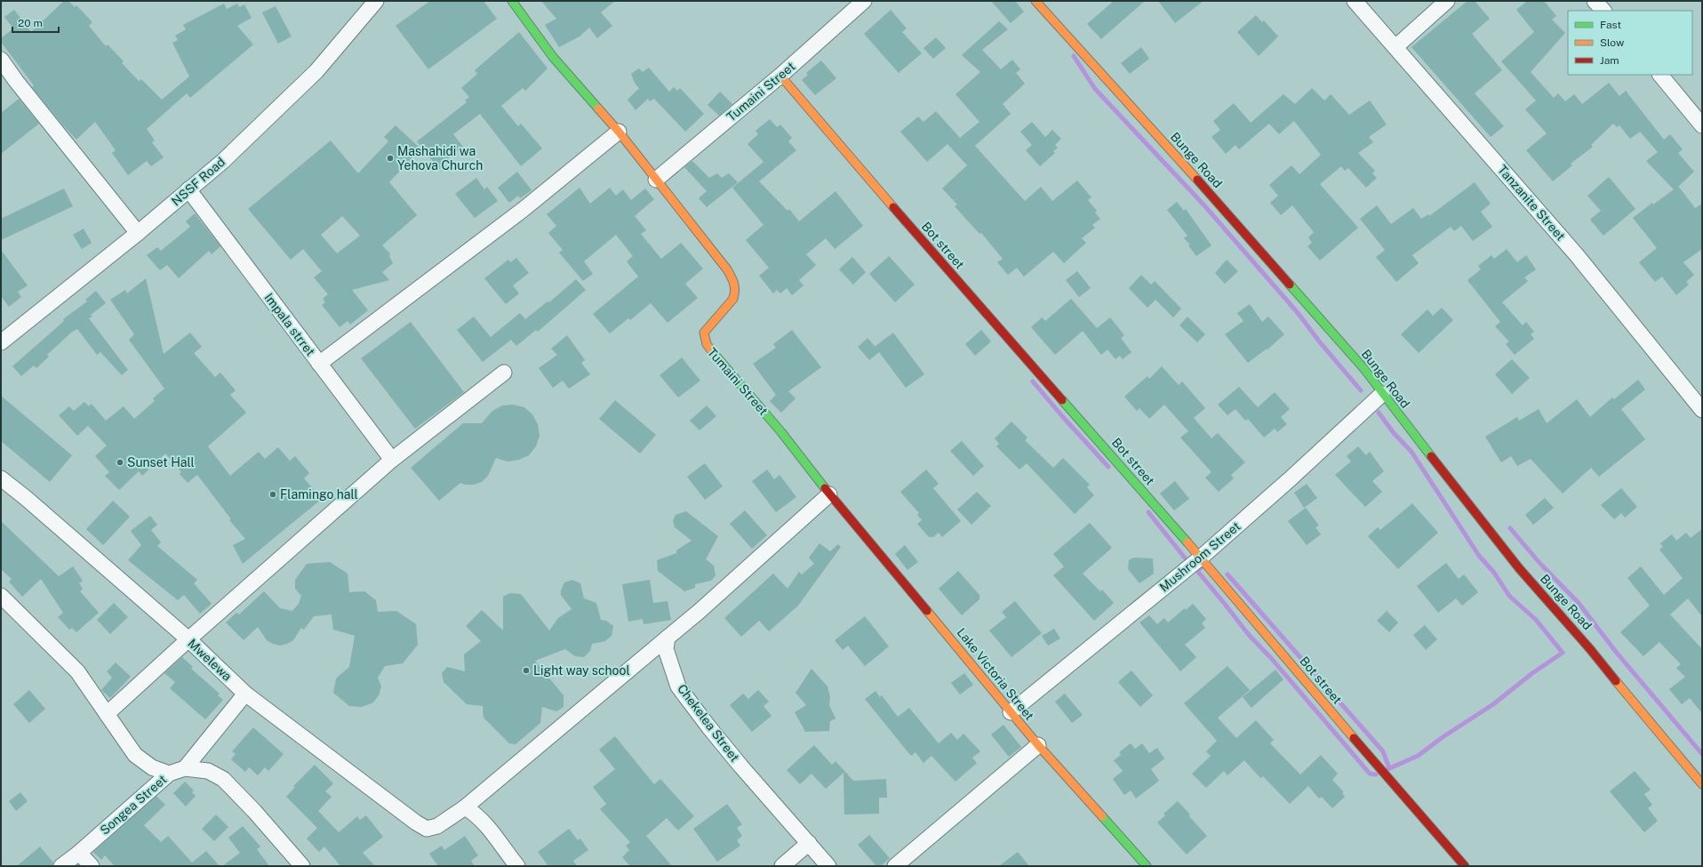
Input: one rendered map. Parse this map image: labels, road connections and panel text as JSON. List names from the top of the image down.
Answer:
{
  "streets": {
    "street": [
      "Tumaini Street",
      "Bunge Road",
      "NSSF Road",
      "Tanzanite Street",
      "Bot street",
      "Impala strret",
      "Mushroom Street",
      "Mwelewa",
      "Lake Victoria Street",
      "Chekelea Street",
      "Songea Street"
    ]
  },
  "crossings": [
    ["Tumaini Street", "Bot street"],
    ["Tumaini Street", "Lake Victoria Street"],
    ["Bunge Road", "Mushroom Street"],
    ["NSSF Road", "Impala strret"],
    ["Bot street", "Mushroom Street"],
    ["Mushroom Street", "Lake Victoria Street"]
  ],
  "places": [
    "Mashahidi wa Yehova Church",
    "Sunset Hall",
    "Flamingo hall",
    "Light way school"
  ],
  "legend": ["Fast", "Slow", "Jam"],
  "scale_bar": "20 m"
}
